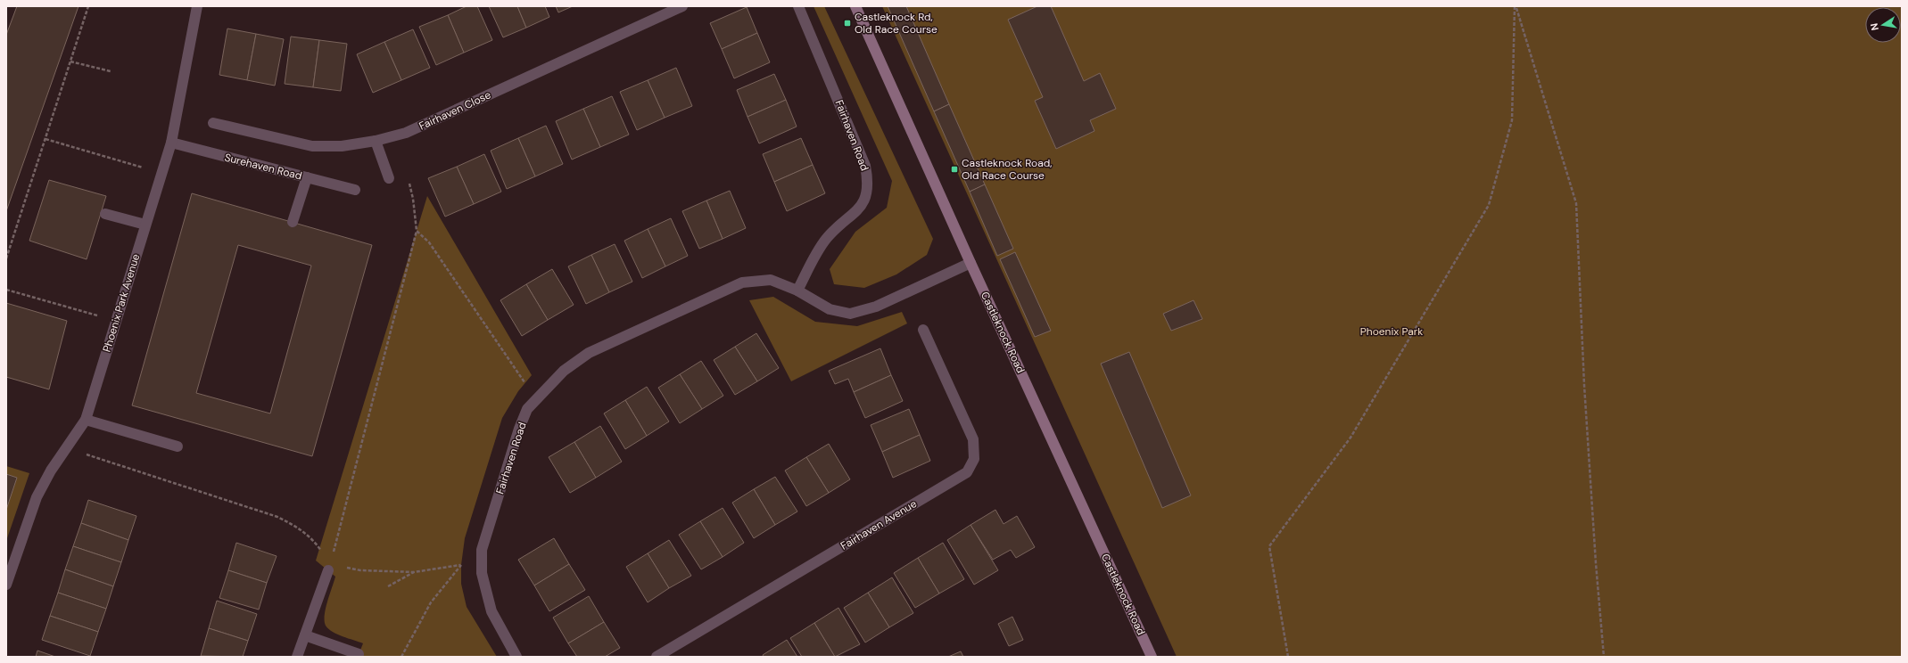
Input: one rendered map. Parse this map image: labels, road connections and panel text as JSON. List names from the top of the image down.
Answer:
{
  "streets": {
    "main road": ["Castleknock Road"],
    "street": [
      "Fairhaven Close",
      "Fairhaven Road",
      "Surehaven Road",
      "Phoenix Park Avenue",
      "Fairhaven Avenue"
    ]
  },
  "crossings": [
    ["Fairhaven Road", "Castleknock Road"],
    ["Surehaven Road", "Phoenix Park Avenue"]
  ],
  "parks": ["Phoenix Park"],
  "places": {
    "transit": ["Castleknock Rd, Old Race Course", "Castleknock Road, Old Race Course"]
  },
  "north": "left"
}
